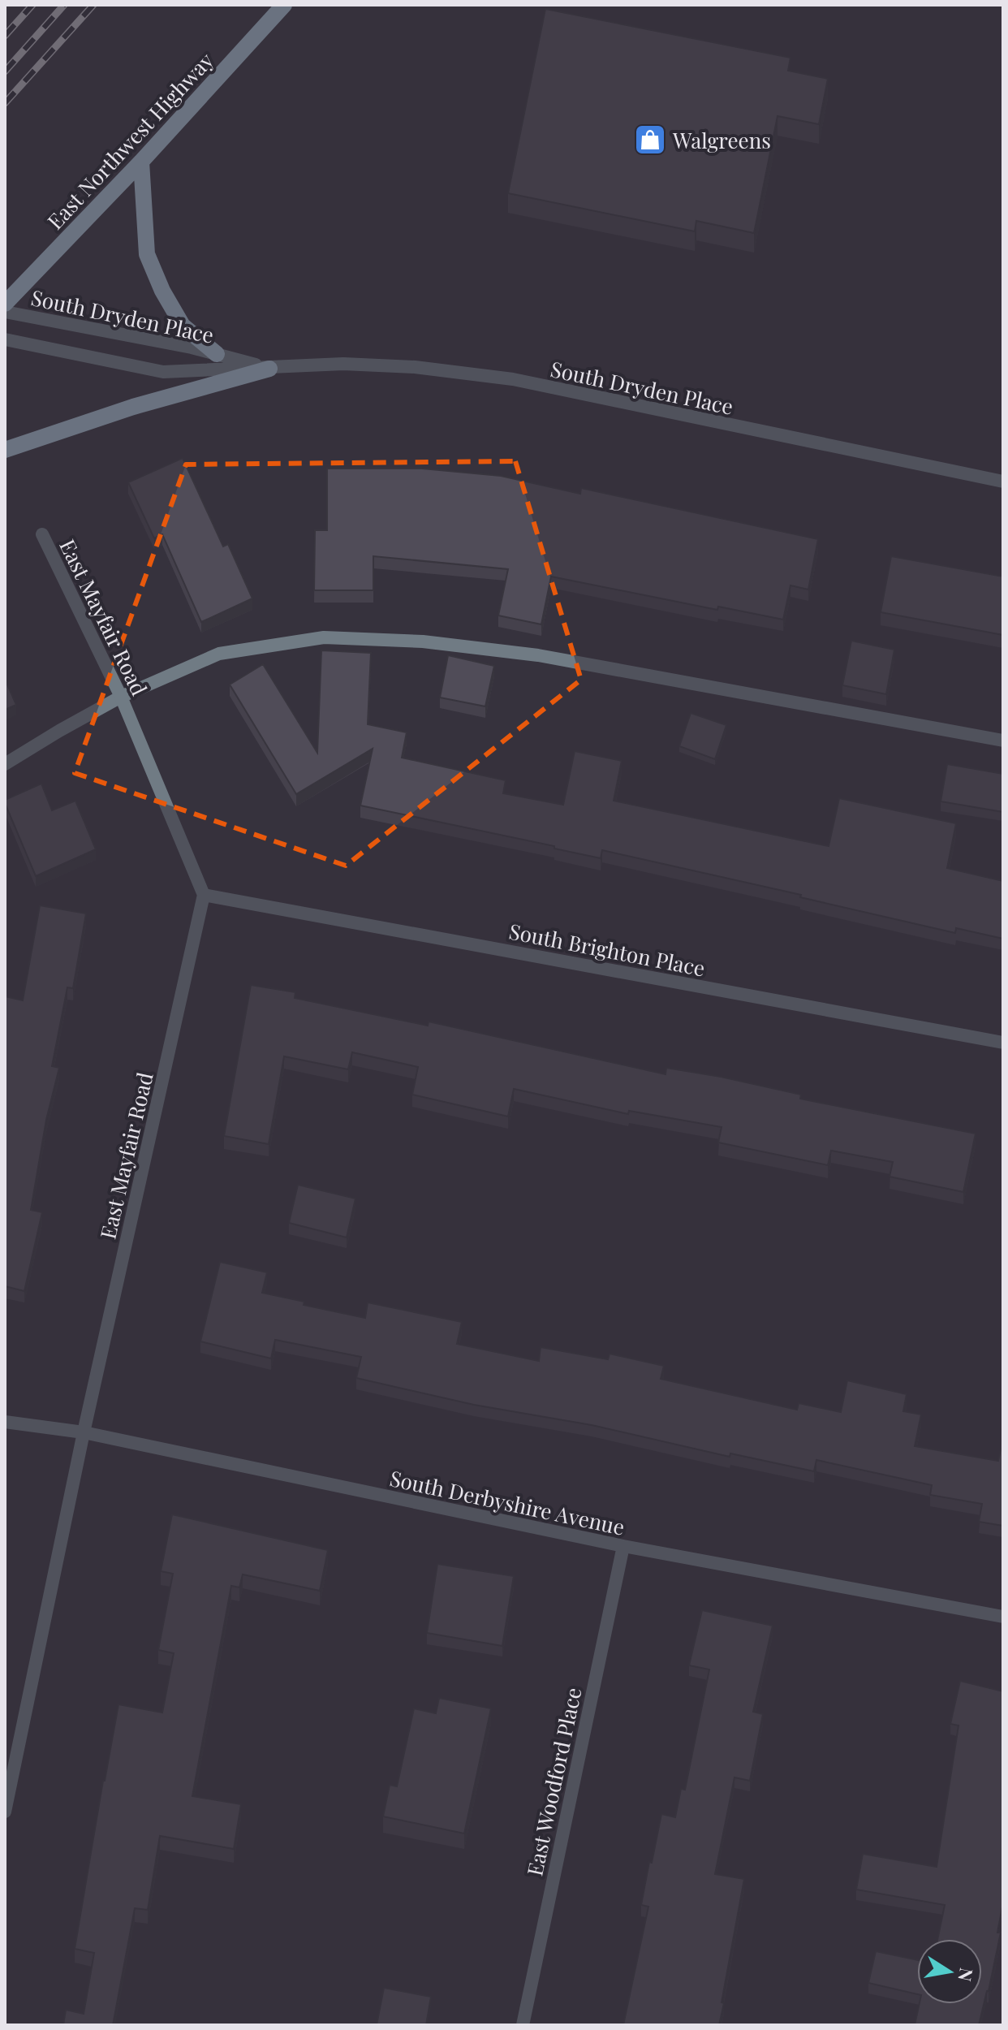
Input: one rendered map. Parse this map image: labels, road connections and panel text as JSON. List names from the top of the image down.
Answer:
{
  "streets": {
    "main road": ["East Northwest Highway"],
    "street": [
      "South Dryden Place",
      "East Mayfair Road",
      "South Brighton Place",
      "South Derbyshire Avenue",
      "East Woodford Place"
    ]
  },
  "crossings": [
    ["East Mayfair Road", "South Brighton Place"],
    ["East Mayfair Road", "South Derbyshire Avenue"],
    ["South Derbyshire Avenue", "East Woodford Place"]
  ],
  "places": {
    "shop": ["Walgreens"]
  },
  "north": "right"
}
